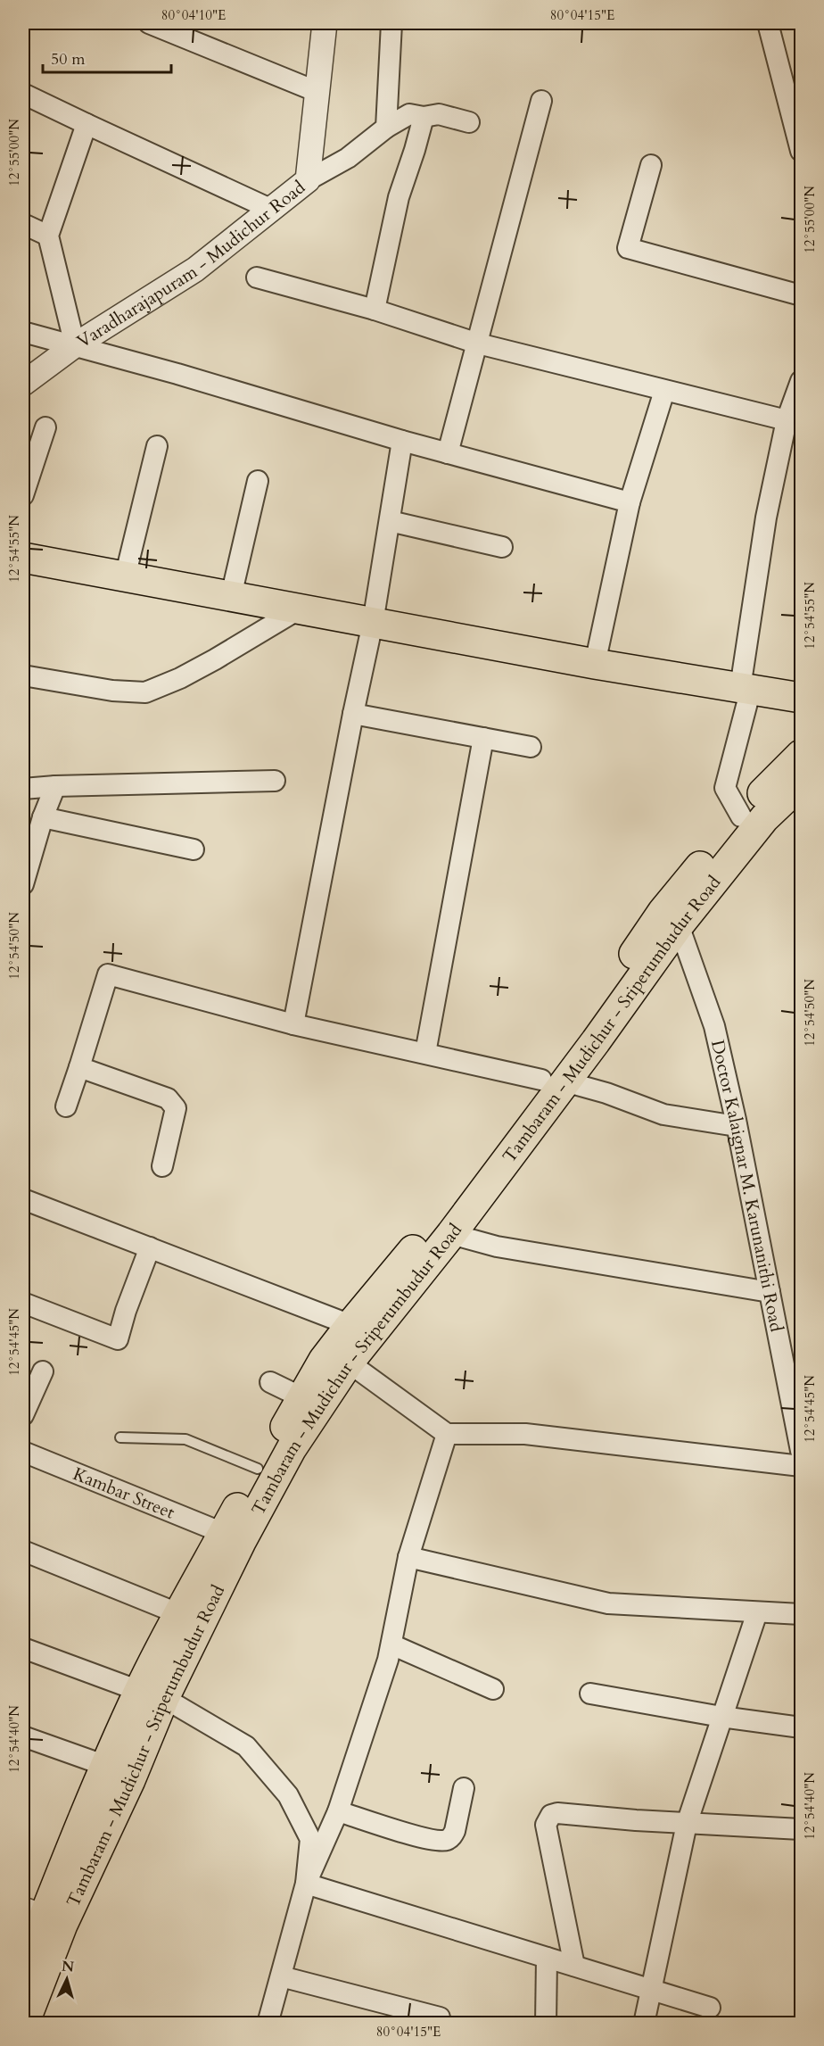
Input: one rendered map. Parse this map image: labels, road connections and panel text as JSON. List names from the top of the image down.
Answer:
{
  "streets": {
    "main road": ["Tambaram - Mudichur - Sriperumbudur Road"],
    "street": ["Varadharajapuram - Mudichur Road", "Doctor Kalaignar M. Karunanithi Road", "Kambar Street"]
  },
  "crossings": [
    ["Tambaram - Mudichur - Sriperumbudur Road", "Doctor Kalaignar M. Karunanithi Road"],
    ["Tambaram - Mudichur - Sriperumbudur Road", "Kambar Street"]
  ],
  "scale_bar": "50 m",
  "north": "top",
  "coordinates": [
    "80°04'10\"E",
    "80°04'15\"E",
    "12°55'00\"N",
    "12°54'55\"N",
    "12°54'50\"N",
    "12°54'45\"N",
    "12°54'40\"N"
  ]
}
